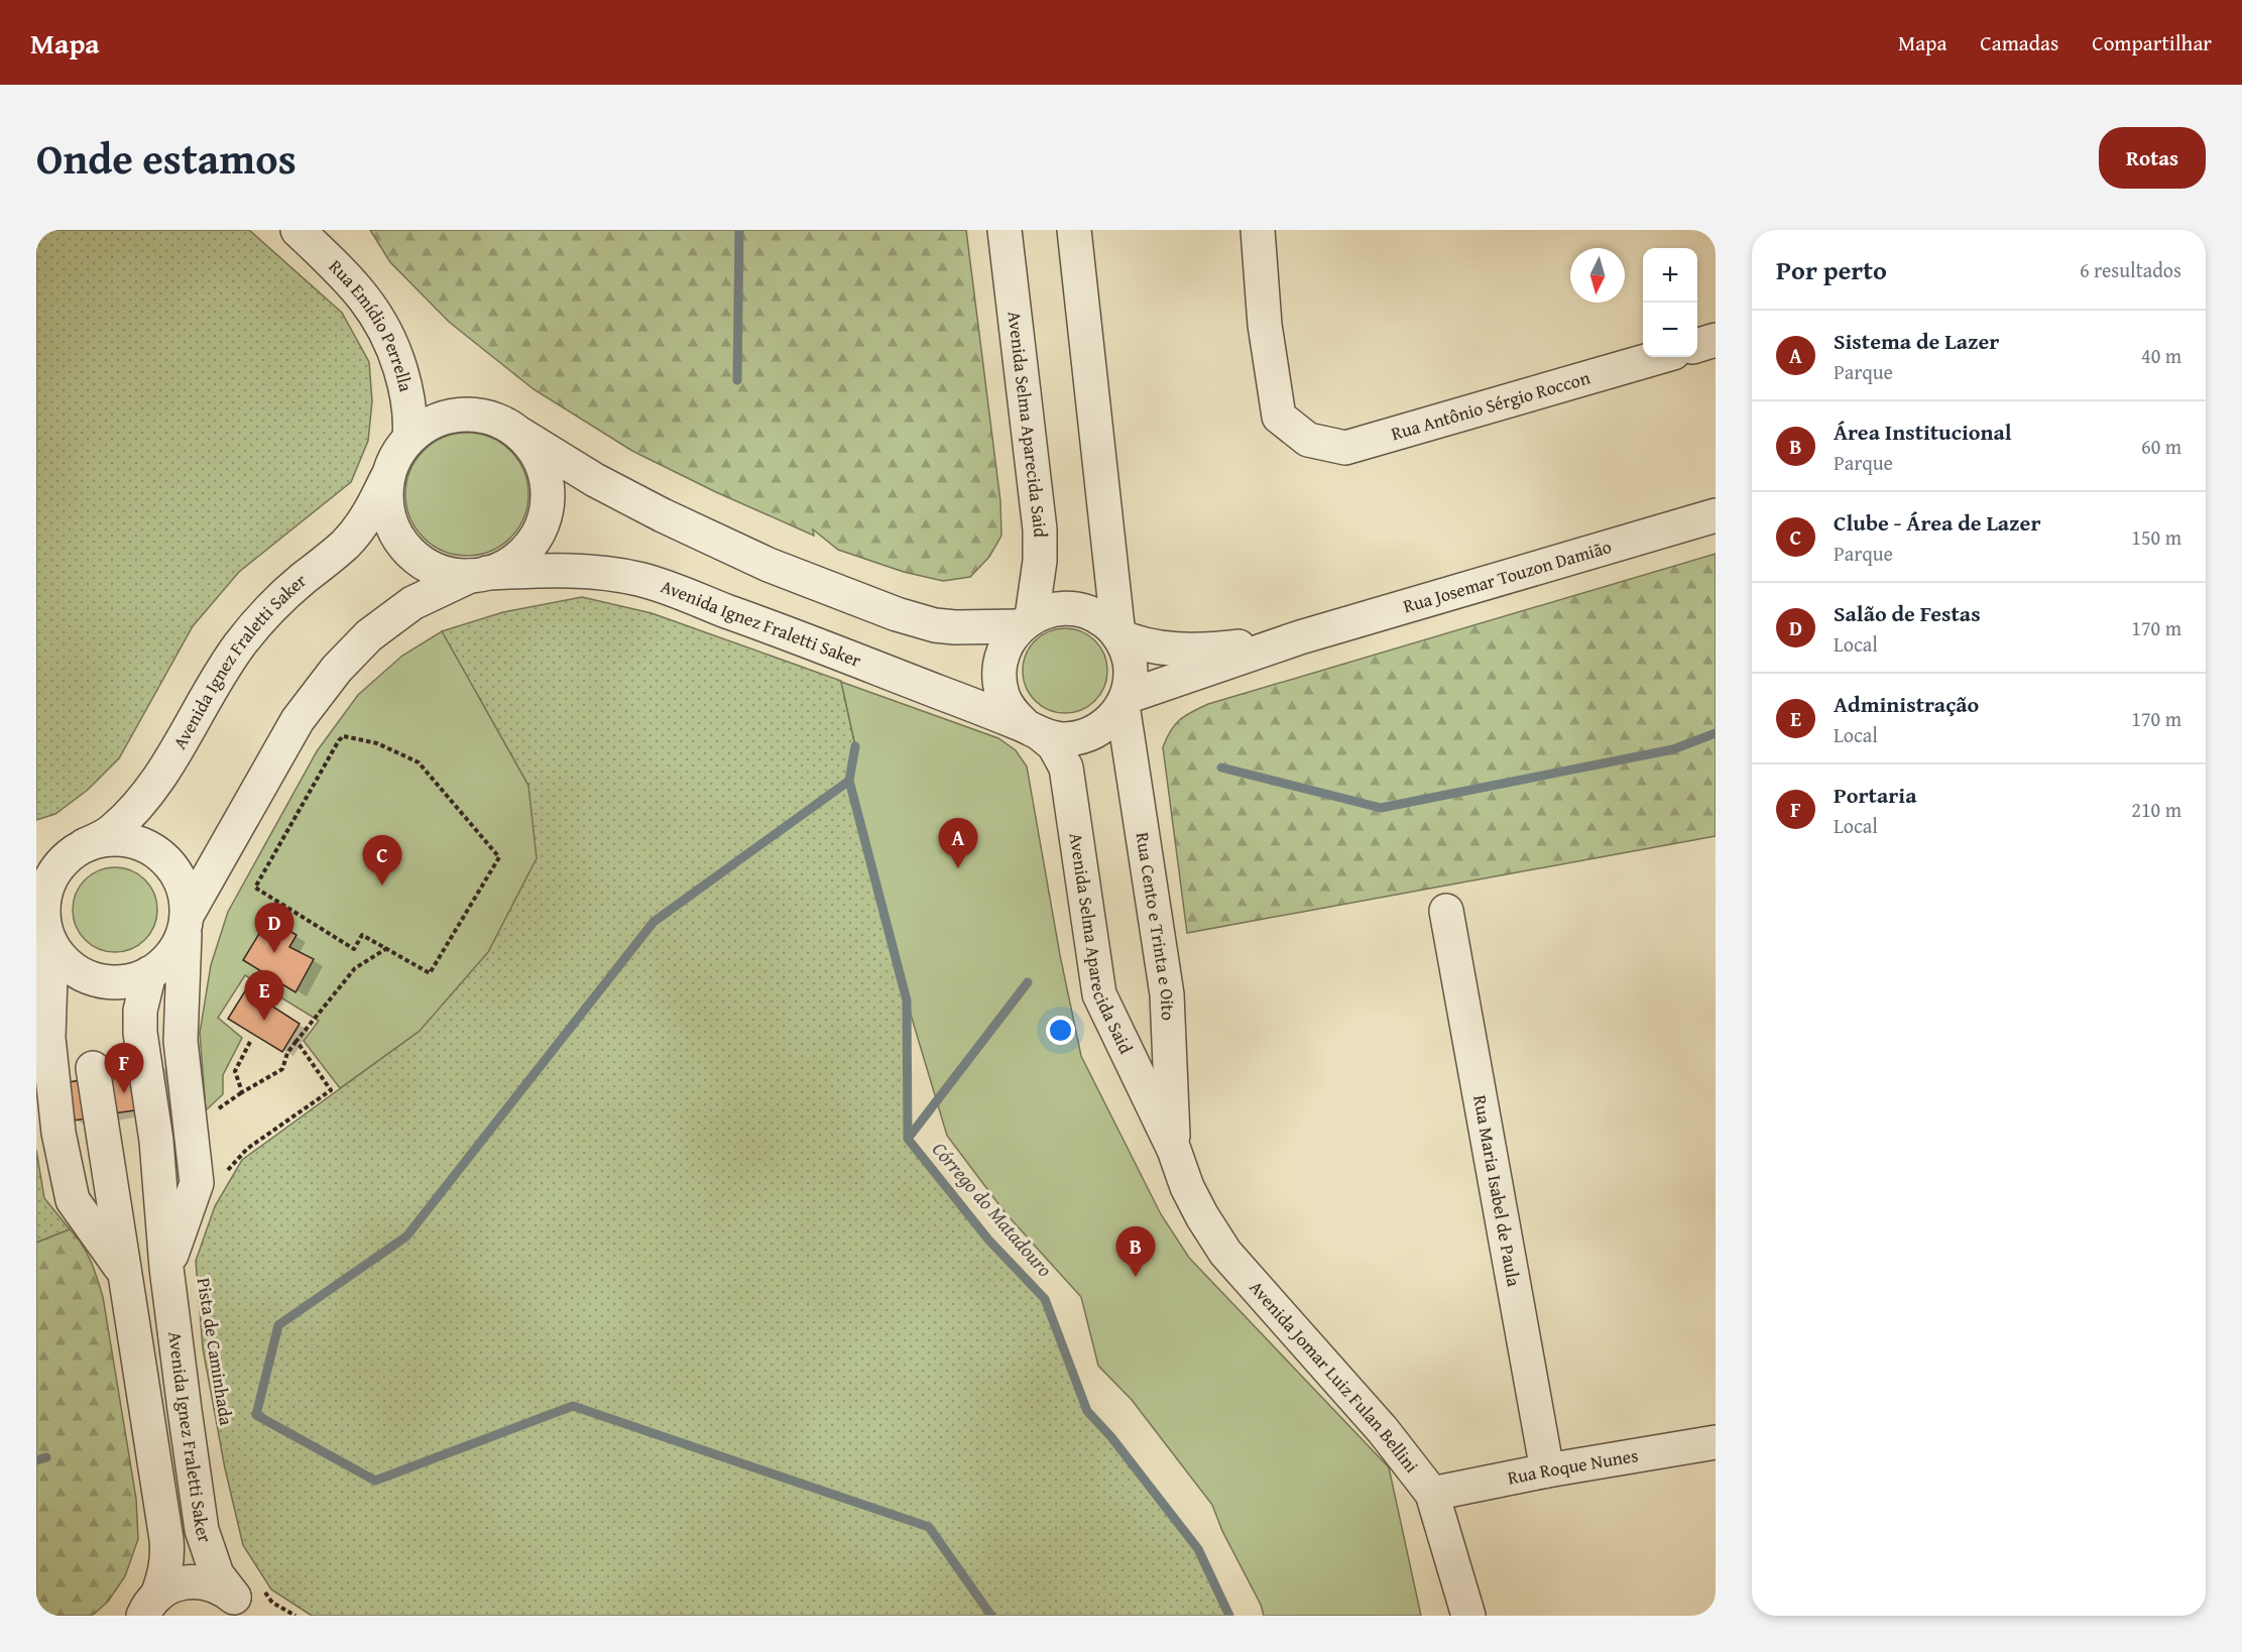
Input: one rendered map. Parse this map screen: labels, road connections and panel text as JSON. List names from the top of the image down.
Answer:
{
  "streets": {
    "street": [
      "Rua Emídio Perrella",
      "Rua Antônio Sérgio Roccon",
      "Avenida Selma Aparecida Said",
      "Rua Josemar Touzon Damião",
      "Avenida Ignez Fraletti Saker",
      "Rua Cento e Trinta e Oito",
      "Rua Maria Isabel de Paula",
      "Avenida Jomar Luiz Fulan Bellini",
      "Rua Roque Nunes"
    ]
  },
  "crossings": [
    ["Rua Emídio Perrella", "Avenida Ignez Fraletti Saker"],
    ["Avenida Selma Aparecida Said", "Rua Josemar Touzon Damião"],
    ["Avenida Selma Aparecida Said", "Avenida Ignez Fraletti Saker"],
    ["Avenida Selma Aparecida Said", "Rua Cento e Trinta e Oito"],
    ["Avenida Selma Aparecida Said", "Avenida Jomar Luiz Fulan Bellini"],
    ["Rua Josemar Touzon Damião", "Avenida Ignez Fraletti Saker"],
    ["Rua Josemar Touzon Damião", "Rua Cento e Trinta e Oito"],
    ["Avenida Ignez Fraletti Saker", "Rua Cento e Trinta e Oito"],
    ["Rua Cento e Trinta e Oito", "Avenida Jomar Luiz Fulan Bellini"],
    ["Rua Maria Isabel de Paula", "Rua Roque Nunes"],
    ["Avenida Jomar Luiz Fulan Bellini", "Rua Roque Nunes"]
  ],
  "water": ["Córrego do Matadouro"],
  "north": "bottom",
  "page": {
    "header": "Mapa",
    "nav": ["Mapa", "Camadas", "Compartilhar"],
    "title": "Onde estamos",
    "buttons": "Rotas",
    "heading": ["Por perto", "6 resultados"],
    "map_buttons": ["+", "−"],
    "list": [
      {
        "mark": "A",
        "name": "Sistema de Lazer",
        "note": "Parque",
        "value": "40 m"
      },
      {
        "mark": "B",
        "name": "Área Institucional",
        "note": "Parque",
        "value": "60 m"
      },
      {
        "mark": "C",
        "name": "Clube - Área de Lazer",
        "note": "Parque",
        "value": "150 m"
      },
      {
        "mark": "D",
        "name": "Salão de Festas",
        "note": "Local",
        "value": "170 m"
      },
      {
        "mark": "E",
        "name": "Administração",
        "note": "Local",
        "value": "170 m"
      },
      {
        "mark": "F",
        "name": "Portaria",
        "note": "Local",
        "value": "210 m"
      }
    ],
    "pins": [
      "A",
      "C",
      "D",
      "E",
      "F",
      "B"
    ]
  }
}
